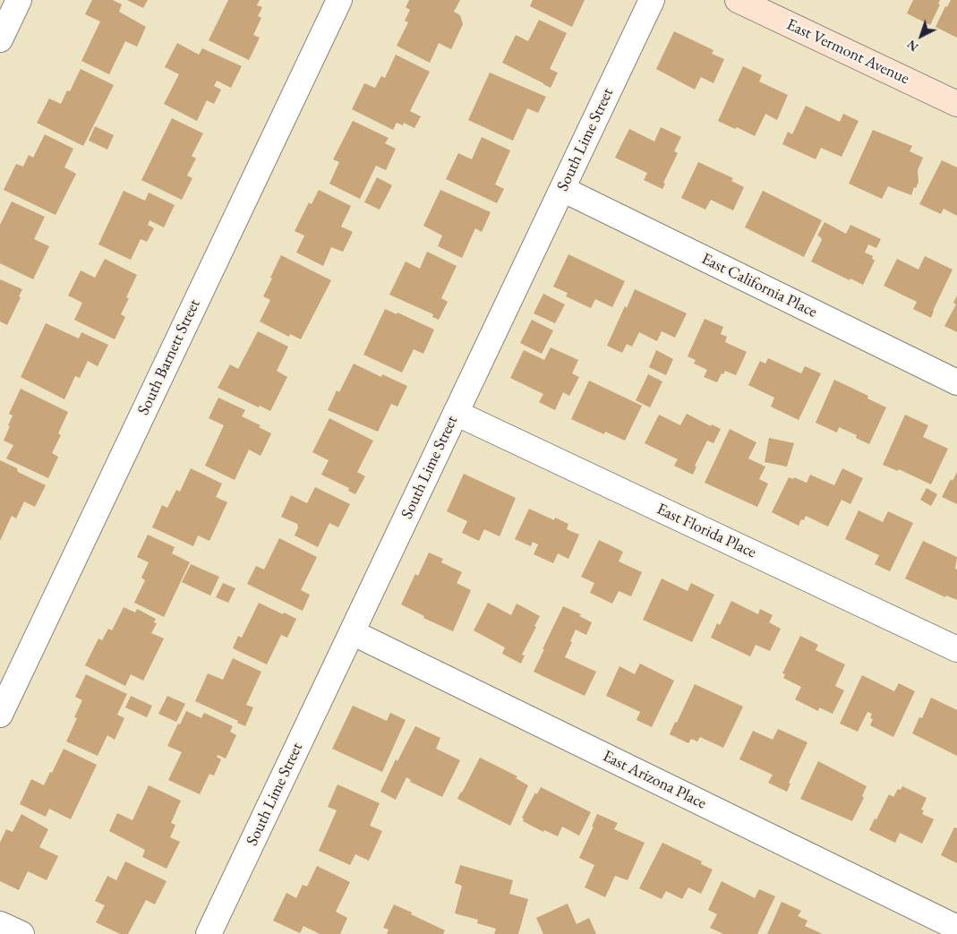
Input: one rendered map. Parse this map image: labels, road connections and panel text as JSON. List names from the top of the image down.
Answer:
{
  "streets": {
    "street": [
      "East Vermont Avenue",
      "South Lime Street",
      "East California Place",
      "South Barnett Street",
      "East Florida Place",
      "East Arizona Place"
    ]
  },
  "crossings": [
    ["South Lime Street", "East California Place"],
    ["South Lime Street", "East Florida Place"],
    ["South Lime Street", "East Arizona Place"]
  ],
  "north": "bottom left"
}
